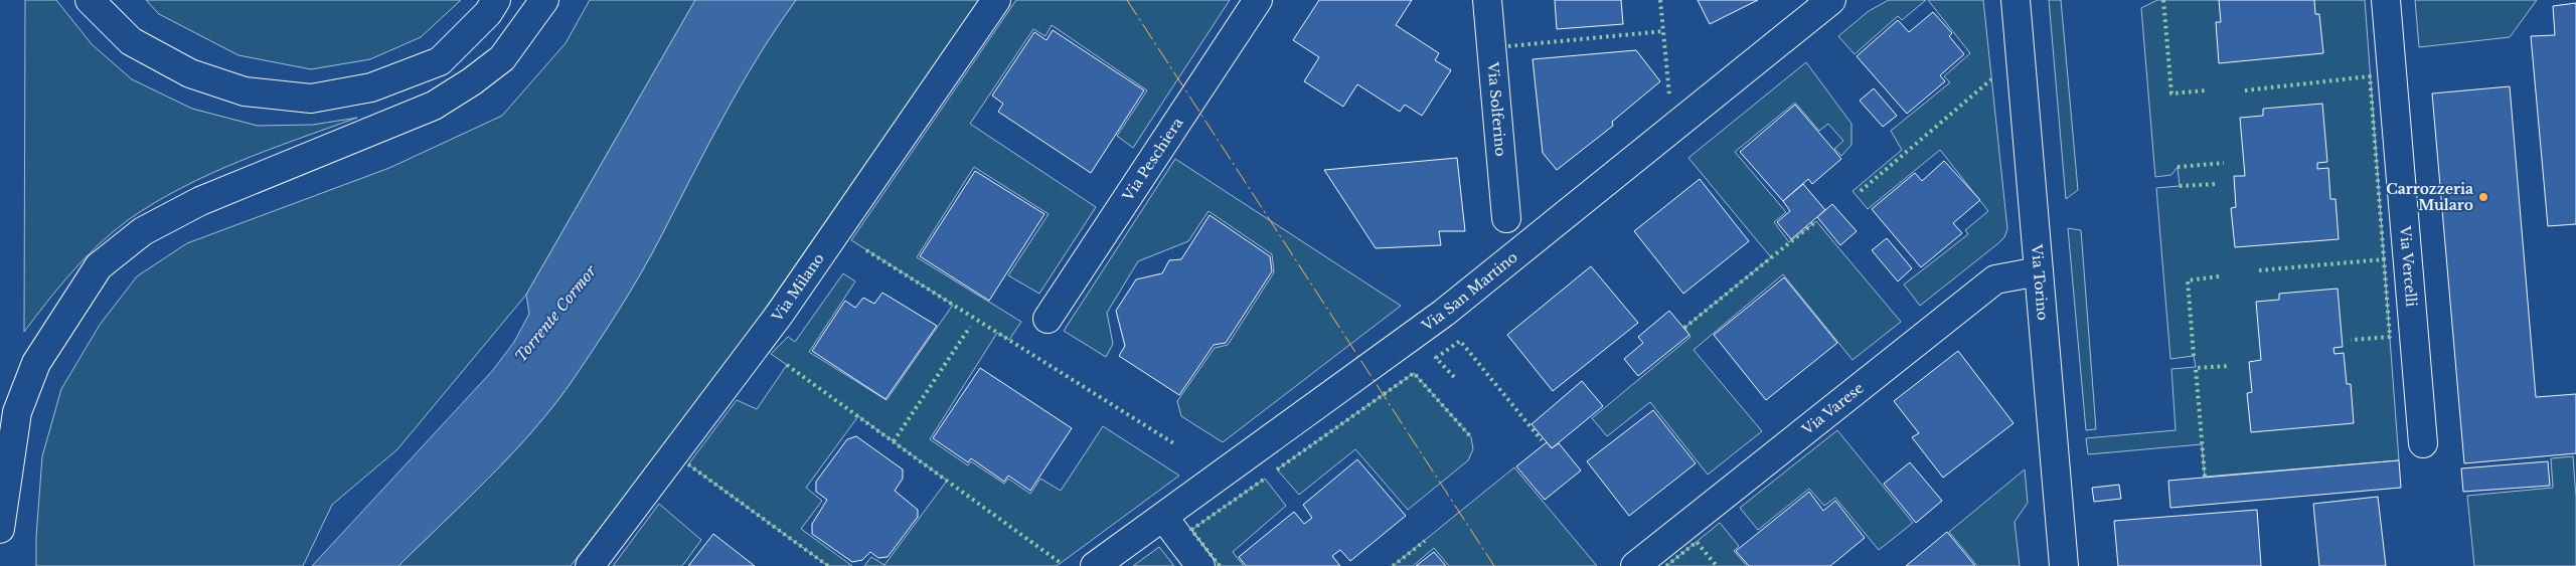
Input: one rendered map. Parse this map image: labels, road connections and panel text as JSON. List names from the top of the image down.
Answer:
{
  "streets": {
    "main road": [
      "Via Solferino",
      "Via Peschiera",
      "Via Vercelli",
      "Via Torino",
      "Via Milano",
      "Via San Martino",
      "Via Varese"
    ]
  },
  "crossings": [
    ["Via Torino", "Via Varese"]
  ],
  "water": ["Torrente Cormor"],
  "places": ["Carrozzeria Mularo"]
}
